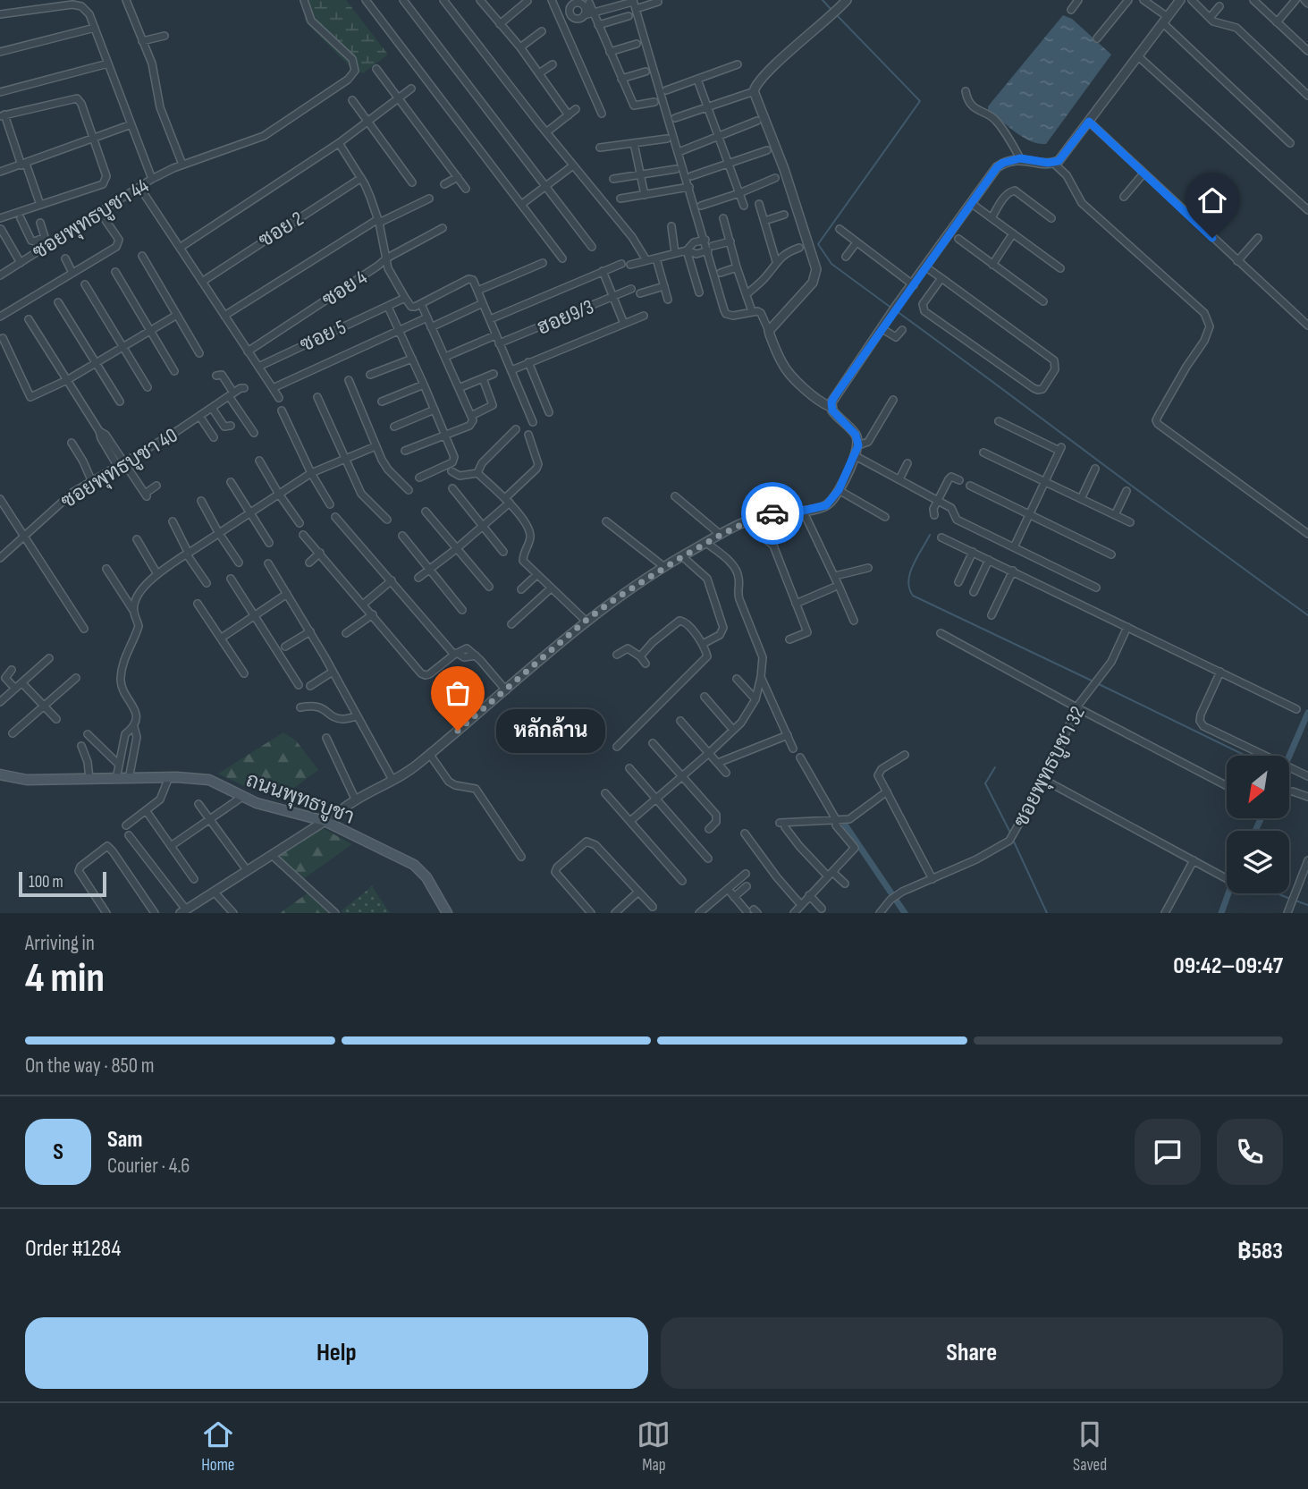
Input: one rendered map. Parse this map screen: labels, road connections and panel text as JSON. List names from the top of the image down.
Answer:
{
  "streets": {
    "main road": ["ถนนพุทธบูชา"],
    "street": [
      "ซอยพุทธบูชา 44",
      "ซอย 2",
      "ซอย 4",
      "ฮอย9/3",
      "ซอย 5",
      "ซอยพุทธบูชา 40",
      "ซอยพุทธบูชา 32"
    ]
  },
  "places": ["หลักล้าน"],
  "scale_bar": "100 m",
  "north": "bottom left",
  "page": {
    "bubble": "หลักล้าน",
    "scale": "100 m",
    "heading": ["4 min", "Arriving in", "09:42–09:47"],
    "panel": [
      "Sam",
      "Courier · 4.6",
      "Order #1284",
      "฿583"
    ],
    "bar": "On the way · 850 m",
    "round": "S",
    "buttons": ["Help", "Share"],
    "tabs": ["Home", "Map", "Saved"]
  }
}
